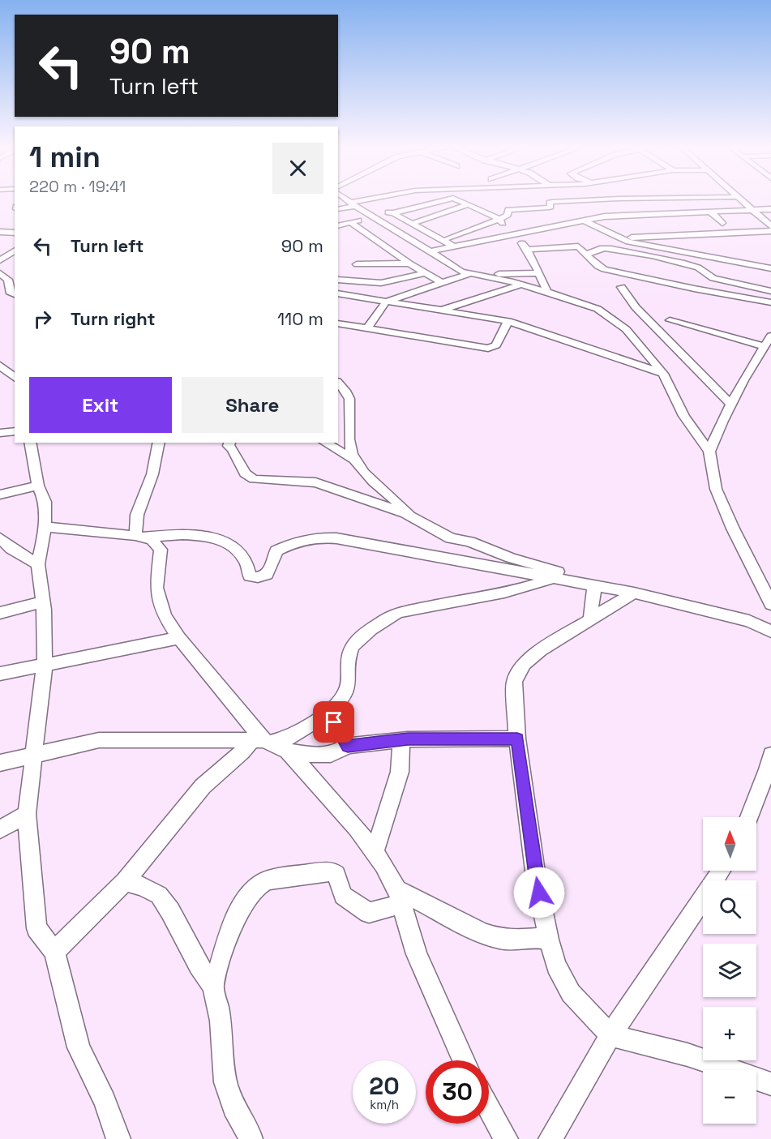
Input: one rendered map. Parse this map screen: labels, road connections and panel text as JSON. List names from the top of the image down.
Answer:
{
  "north": "top",
  "page": {
    "turn": ["90 m", "Turn left"],
    "heading": ["1 min", "220 m · 19:41"],
    "list": [
      {
        "name": "Turn left",
        "value": "90 m"
      },
      {
        "name": "Turn right",
        "value": "110 m"
      }
    ],
    "buttons": ["Exit", "Share"],
    "map_buttons": ["+", "−"],
    "speed": "20 km/h",
    "limit": "30"
  }
}
